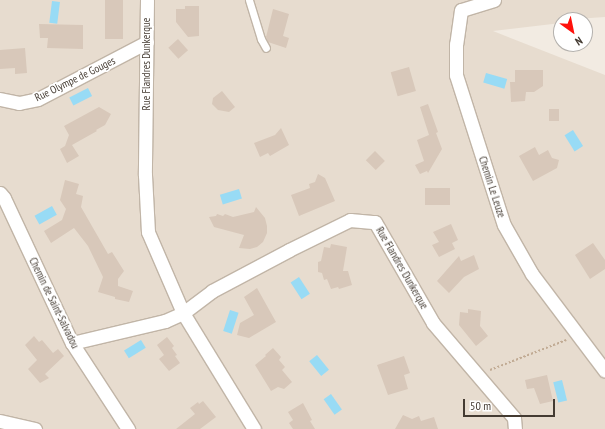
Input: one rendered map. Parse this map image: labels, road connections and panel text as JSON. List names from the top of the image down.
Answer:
{
  "streets": {
    "street": [
      "Rue Flandres Dunkerque",
      "Rue Olympe de Gouges",
      "Chemin Le Leuze",
      "Chemin de Saint-Salvadou"
    ]
  },
  "crossings": [
    ["Rue Flandres Dunkerque", "Rue Olympe de Gouges"],
    ["Rue Flandres Dunkerque", "Chemin de Saint-Salvadou"]
  ],
  "scale_bar": "50 m",
  "north": "bottom right"
}
